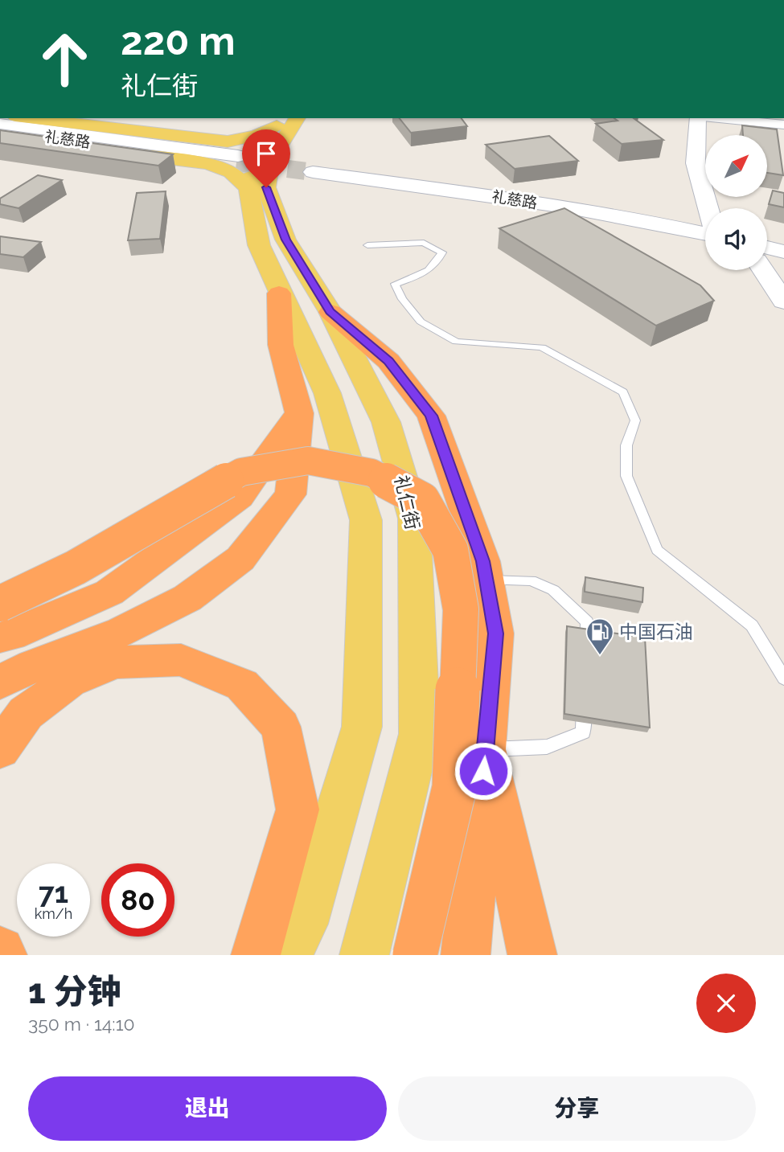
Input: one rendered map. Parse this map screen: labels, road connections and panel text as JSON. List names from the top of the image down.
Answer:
{
  "streets": {
    "main road": ["礼慈路", "礼仁街"]
  },
  "places": {
    "fuel station": ["中国石油"]
  },
  "north": "top right",
  "page": {
    "turn": ["220 m", "礼仁街"],
    "speed": "71 km/h",
    "limit": "80",
    "heading": ["1 分钟", "350 m · 14:10"],
    "buttons": ["退出", "分享"]
  }
}
